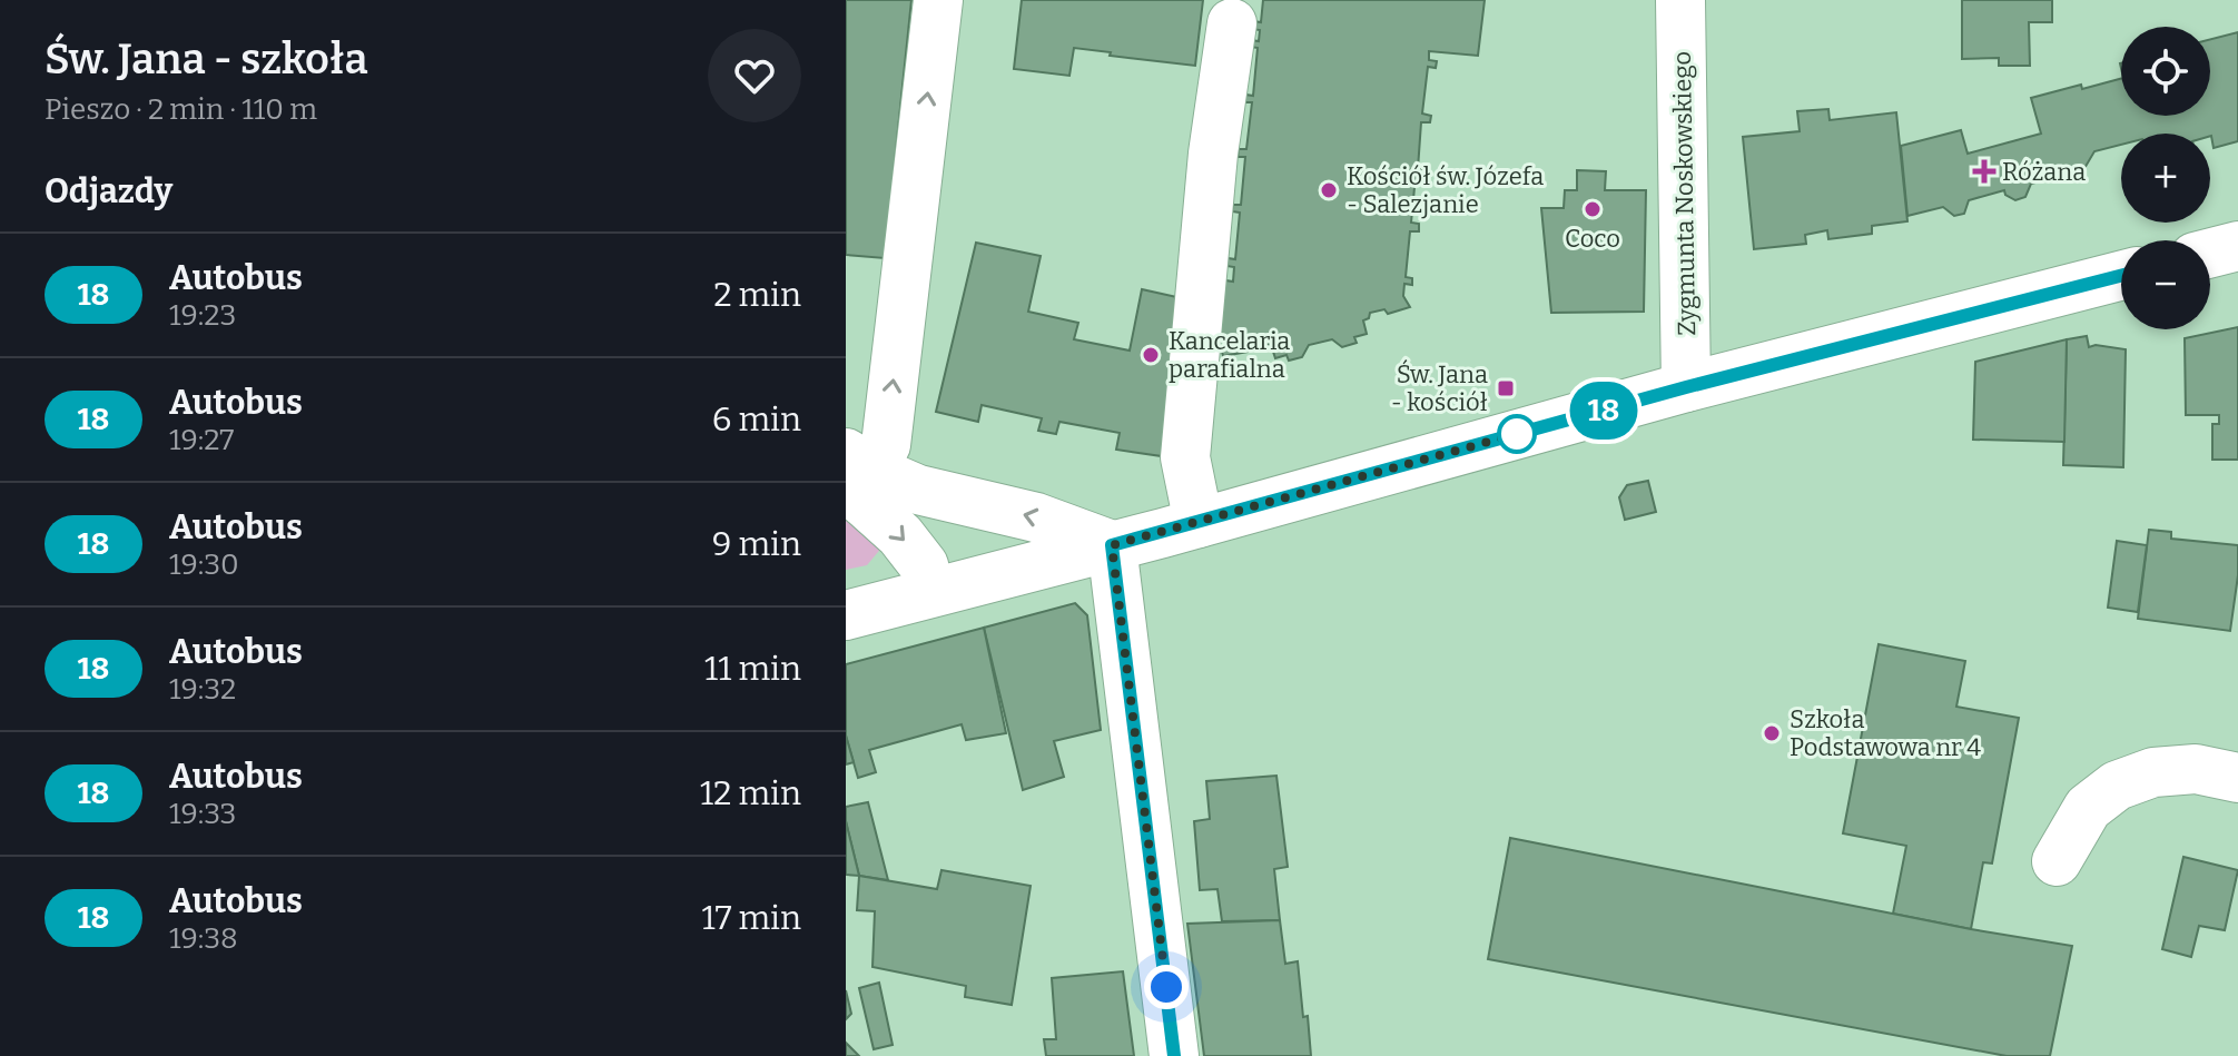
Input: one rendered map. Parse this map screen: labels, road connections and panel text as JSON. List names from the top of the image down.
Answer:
{
  "streets": {
    "street": ["Zygmunta Noskowskiego"]
  },
  "places": {
    "health": ["Różana"],
    "other": [
      "Kościół św. Józefa - Salezjanie",
      "Coco",
      "Kancelaria parafialna",
      "Szkoła Podstawowa nr 4"
    ],
    "transit": ["Św. Jana - kościół"]
  },
  "lines": ["bus line 18"],
  "page": {
    "heading": [
      ["Św. Jana - szkoła", "Pieszo · 2 min · 110 m"],
      "Odjazdy"
    ],
    "on_map": "18",
    "map_buttons": ["+", "−"],
    "list": [
      {
        "mark": "18",
        "name": "Autobus",
        "note": "19:23",
        "value": "2 min"
      },
      {
        "mark": "18",
        "name": "Autobus",
        "note": "19:27",
        "value": "6 min"
      },
      {
        "mark": "18",
        "name": "Autobus",
        "note": "19:30",
        "value": "9 min"
      },
      {
        "mark": "18",
        "name": "Autobus",
        "note": "19:32",
        "value": "11 min"
      },
      {
        "mark": "18",
        "name": "Autobus",
        "note": "19:33",
        "value": "12 min"
      },
      {
        "mark": "18",
        "name": "Autobus",
        "note": "19:38",
        "value": "17 min"
      }
    ]
  }
}
